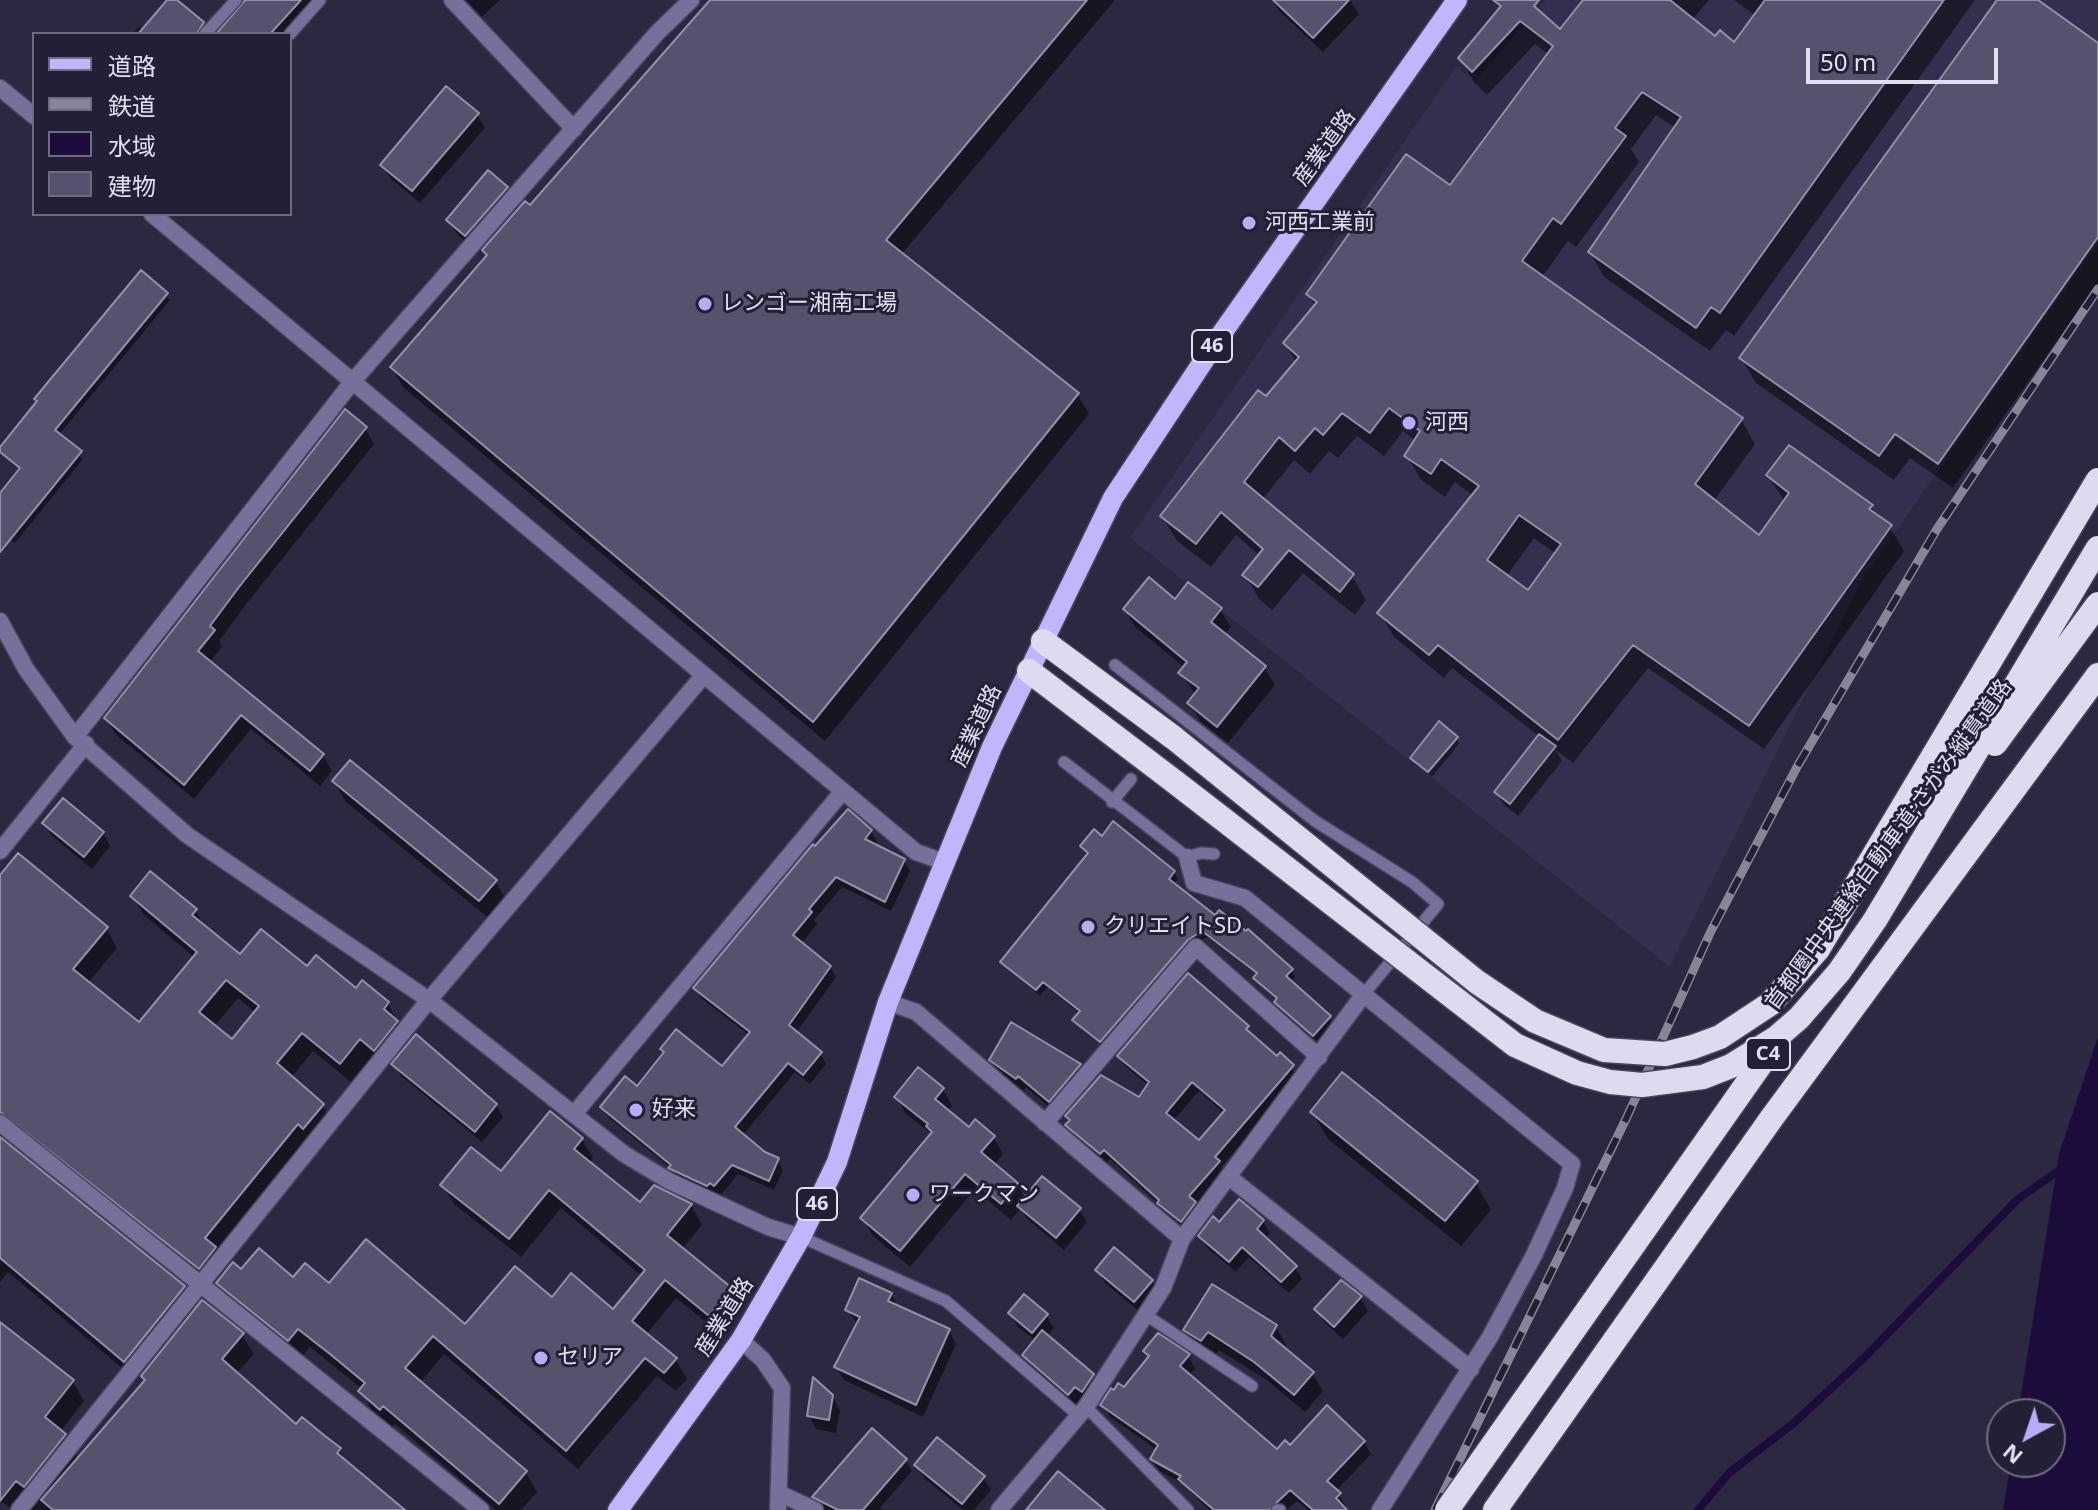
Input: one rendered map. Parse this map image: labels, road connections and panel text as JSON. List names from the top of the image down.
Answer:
{
  "streets": {
    "highway": ["首都圏中央連絡自動車道;さがみ縦貫道路", "C4"],
    "main road": ["産業道路", "46"]
  },
  "places": [
    "河西工業前",
    "レンゴー湘南工場",
    "河西",
    "クリエイトSD",
    "好来",
    "ワークマン",
    "セリア"
  ],
  "legend": [
    "道路",
    "鉄道",
    "水域",
    "建物"
  ],
  "scale_bar": "50 m",
  "north": "bottom left"
}
